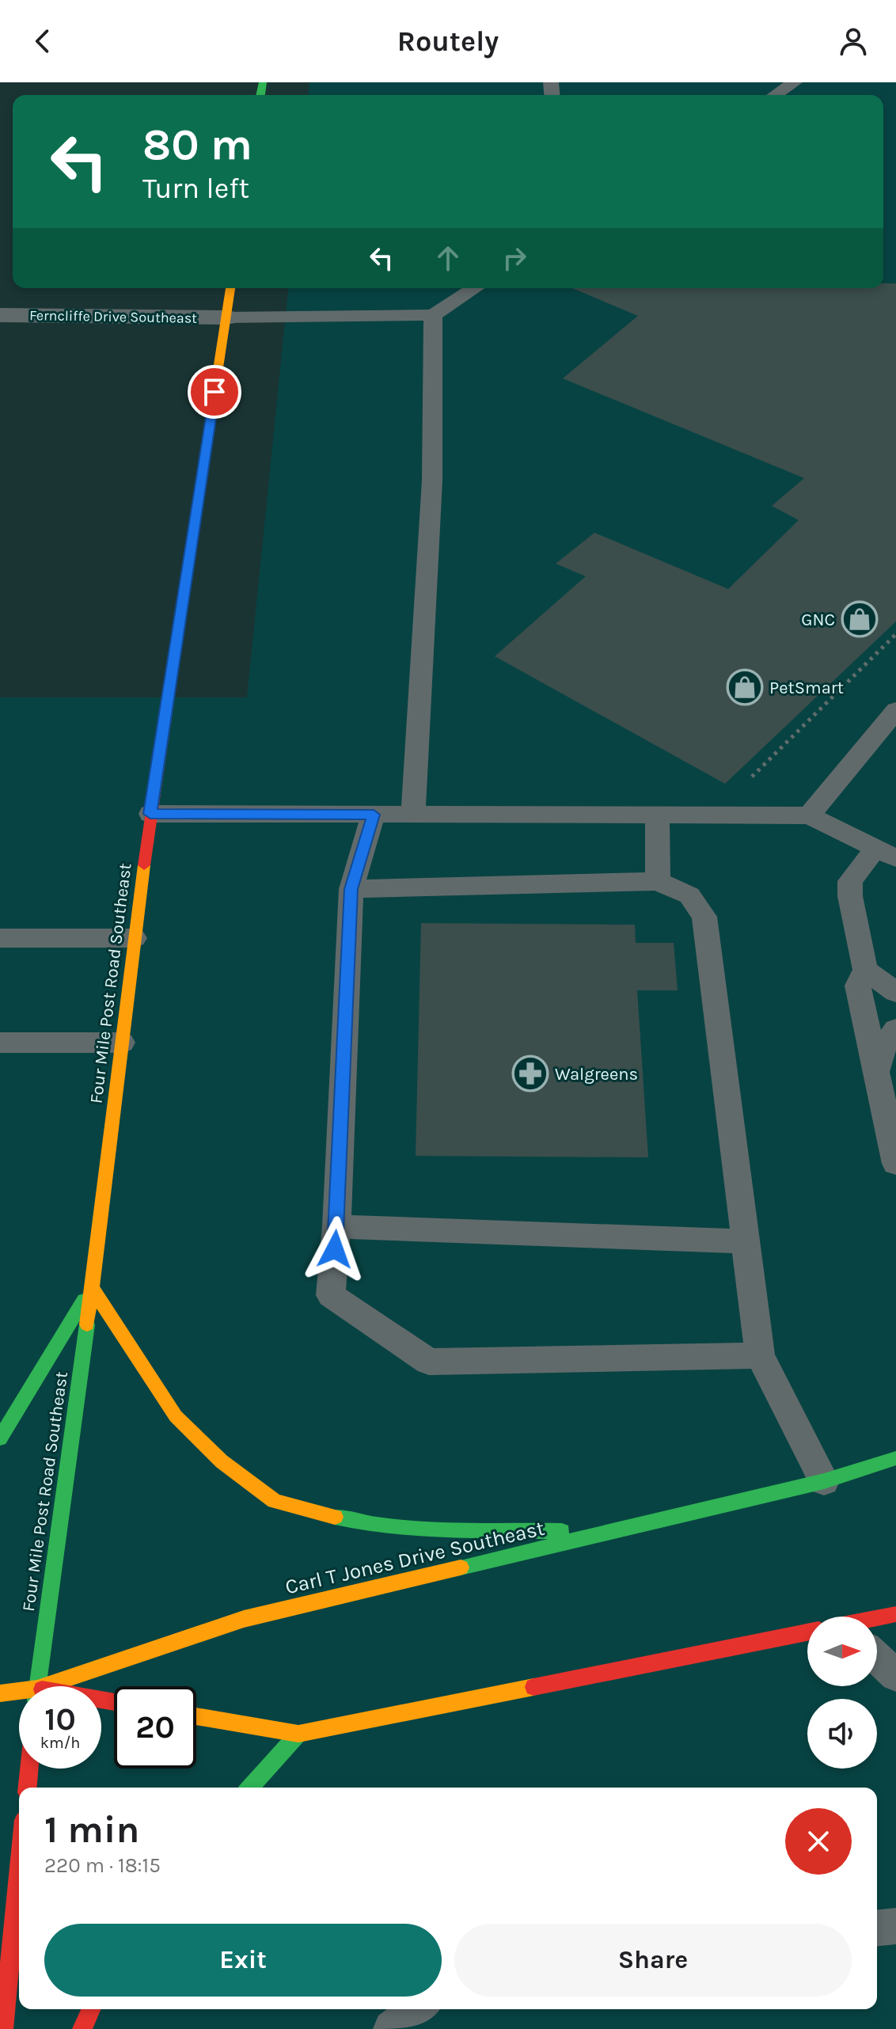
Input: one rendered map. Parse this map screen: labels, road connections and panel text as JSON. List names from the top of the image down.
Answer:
{
  "streets": {
    "main road": ["Four Mile Post Road Southeast", "Carl T Jones Drive Southeast"],
    "street": ["Ferncliffe Drive Southeast"]
  },
  "crossings": [
    ["Ferncliffe Drive Southeast", "Four Mile Post Road Southeast"]
  ],
  "places": {
    "shop": ["GNC", "PetSmart"],
    "pharmacy": ["Walgreens"]
  },
  "north": "right",
  "page": {
    "header": "Routely",
    "turn": ["80 m", "Turn left"],
    "speed": "10 km/h",
    "limit": "20",
    "heading": ["1 min", "220 m · 18:15"],
    "buttons": ["Exit", "Share"]
  }
}
